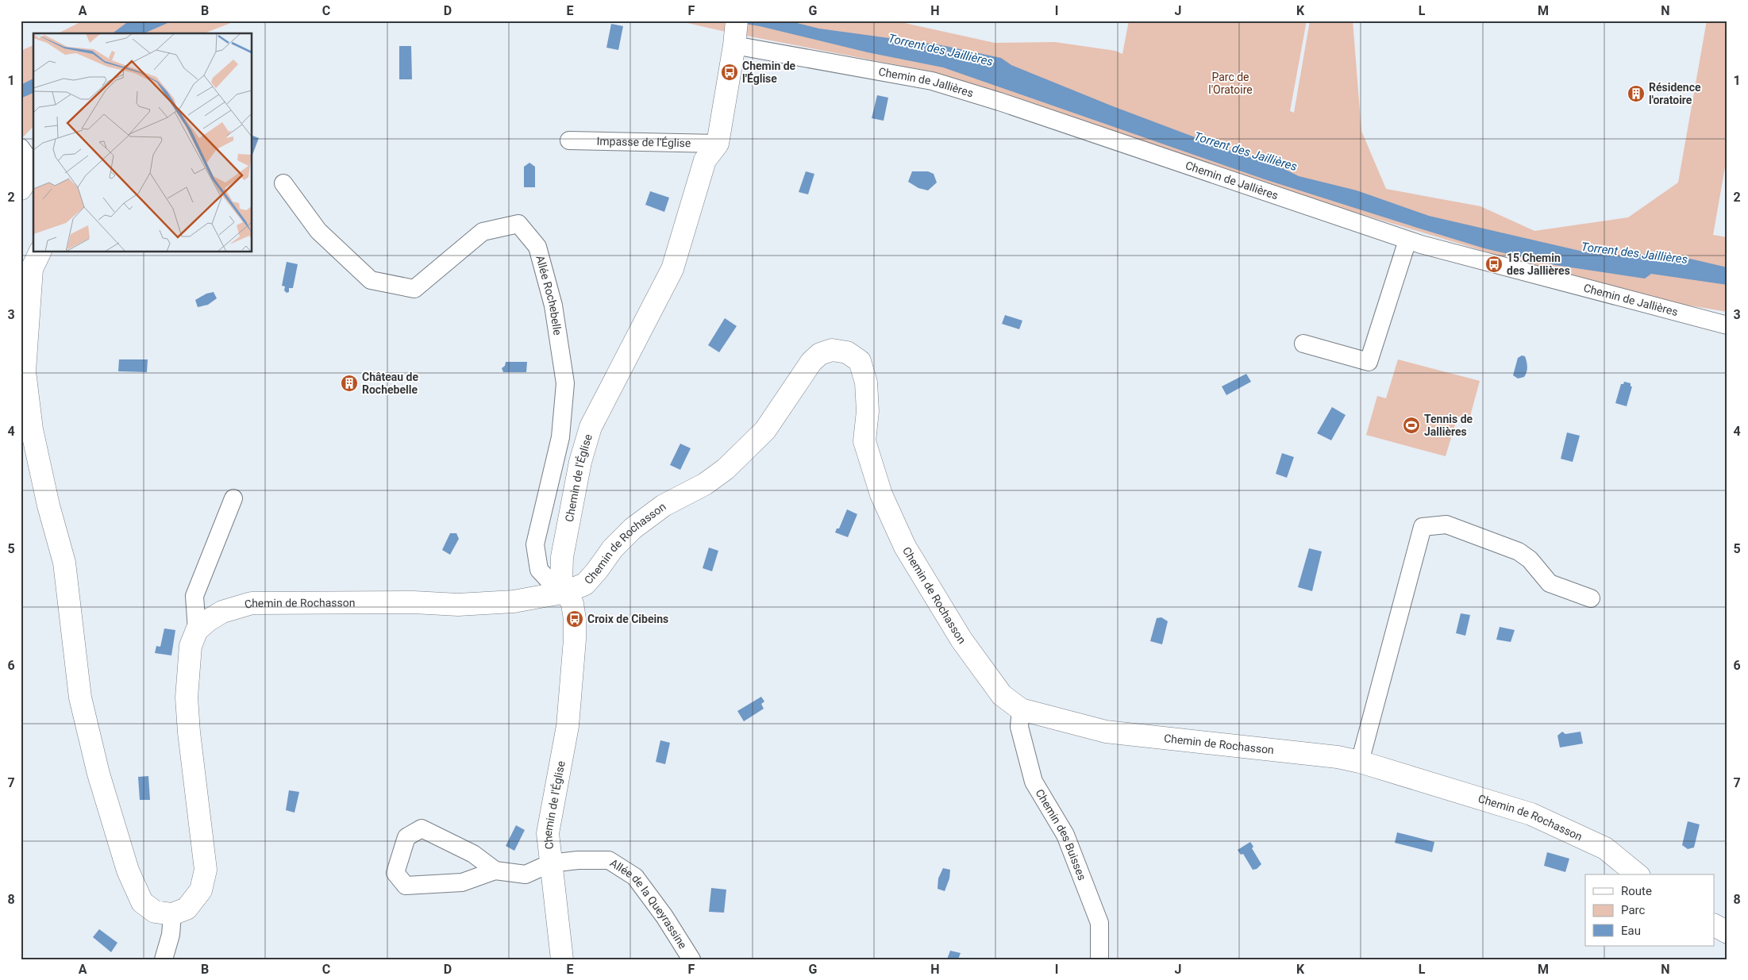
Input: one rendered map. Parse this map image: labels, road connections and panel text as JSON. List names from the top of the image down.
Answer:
{
  "streets": {
    "street": [
      "Chemin de Jallières",
      "Impasse de l'Église",
      "Allée Rochebelle",
      "Chemin de l'Église",
      "Chemin de Rochasson",
      "Chemin des Buisses",
      "Allée de la Queyrassine"
    ]
  },
  "crossings": [
    ["Chemin de Jallières", "Chemin de l'Église"],
    ["Impasse de l'Église", "Chemin de l'Église"],
    ["Allée Rochebelle", "Chemin de l'Église"],
    ["Allée Rochebelle", "Chemin de Rochasson"],
    ["Chemin de l'Église", "Chemin de Rochasson"],
    ["Chemin de l'Église", "Allée de la Queyrassine"],
    ["Chemin de Rochasson", "Chemin des Buisses"]
  ],
  "water": ["Torrent des Jaillières"],
  "parks": ["Parc de l'Oratoire"],
  "places": {
    "bus stop": ["Chemin de l'Église", "15 Chemin des Jallières", "Croix de Cibeins"],
    "building": ["Résidence l'oratoire", "Château de Rochebelle"],
    "sports": ["Tennis de Jallières"]
  },
  "legend": ["Route", "Parc", "Eau"],
  "grid": {
    "columns": [
      "A",
      "B",
      "C",
      "D",
      "E",
      "F",
      "G",
      "H",
      "I",
      "J",
      "K",
      "L",
      "M",
      "N"
    ],
    "rows": [
      "1",
      "2",
      "3",
      "4",
      "5",
      "6",
      "7",
      "8"
    ]
  }
}
